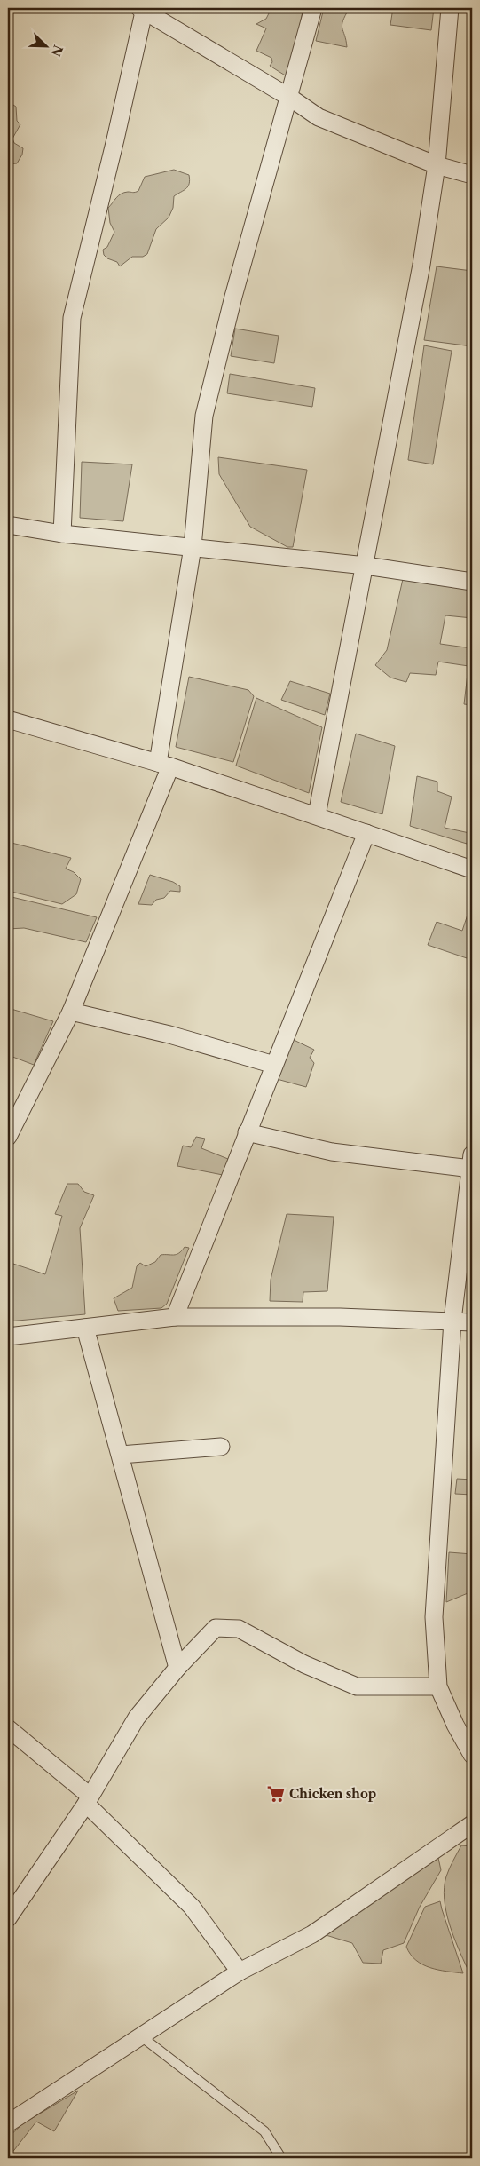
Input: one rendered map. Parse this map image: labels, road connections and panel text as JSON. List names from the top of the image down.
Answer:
{
  "places": {
    "supermarket": ["Chicken shop"]
  },
  "north": "bottom right"
}
